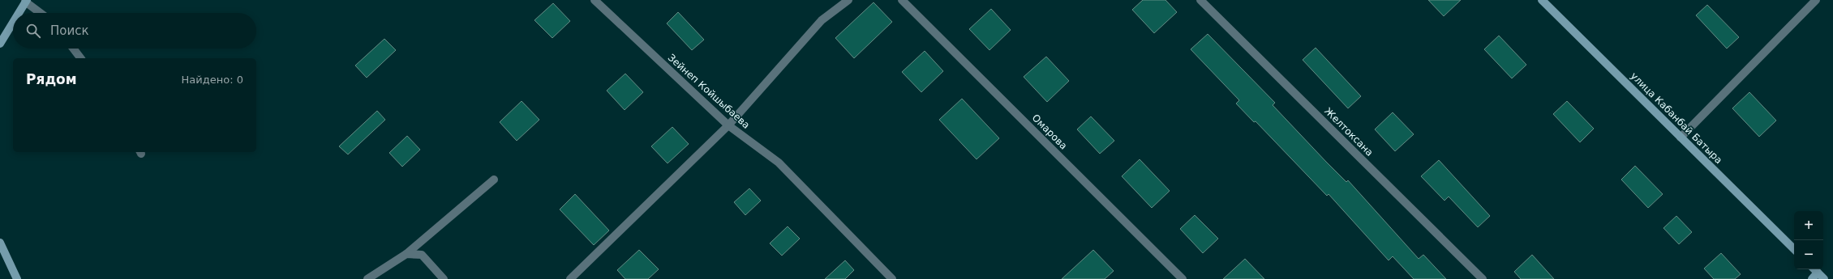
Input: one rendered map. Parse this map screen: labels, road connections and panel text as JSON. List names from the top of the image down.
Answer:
{
  "streets": {
    "street": [
      "Зейнеп Койшыбаева",
      "улица Кабанбай Батыра",
      "Омарова",
      "Желтоксана"
    ]
  },
  "page": {
    "search": "Поиск",
    "heading": ["Рядом", "Найдено: 0"],
    "map_buttons": ["+", "−"]
  }
}
